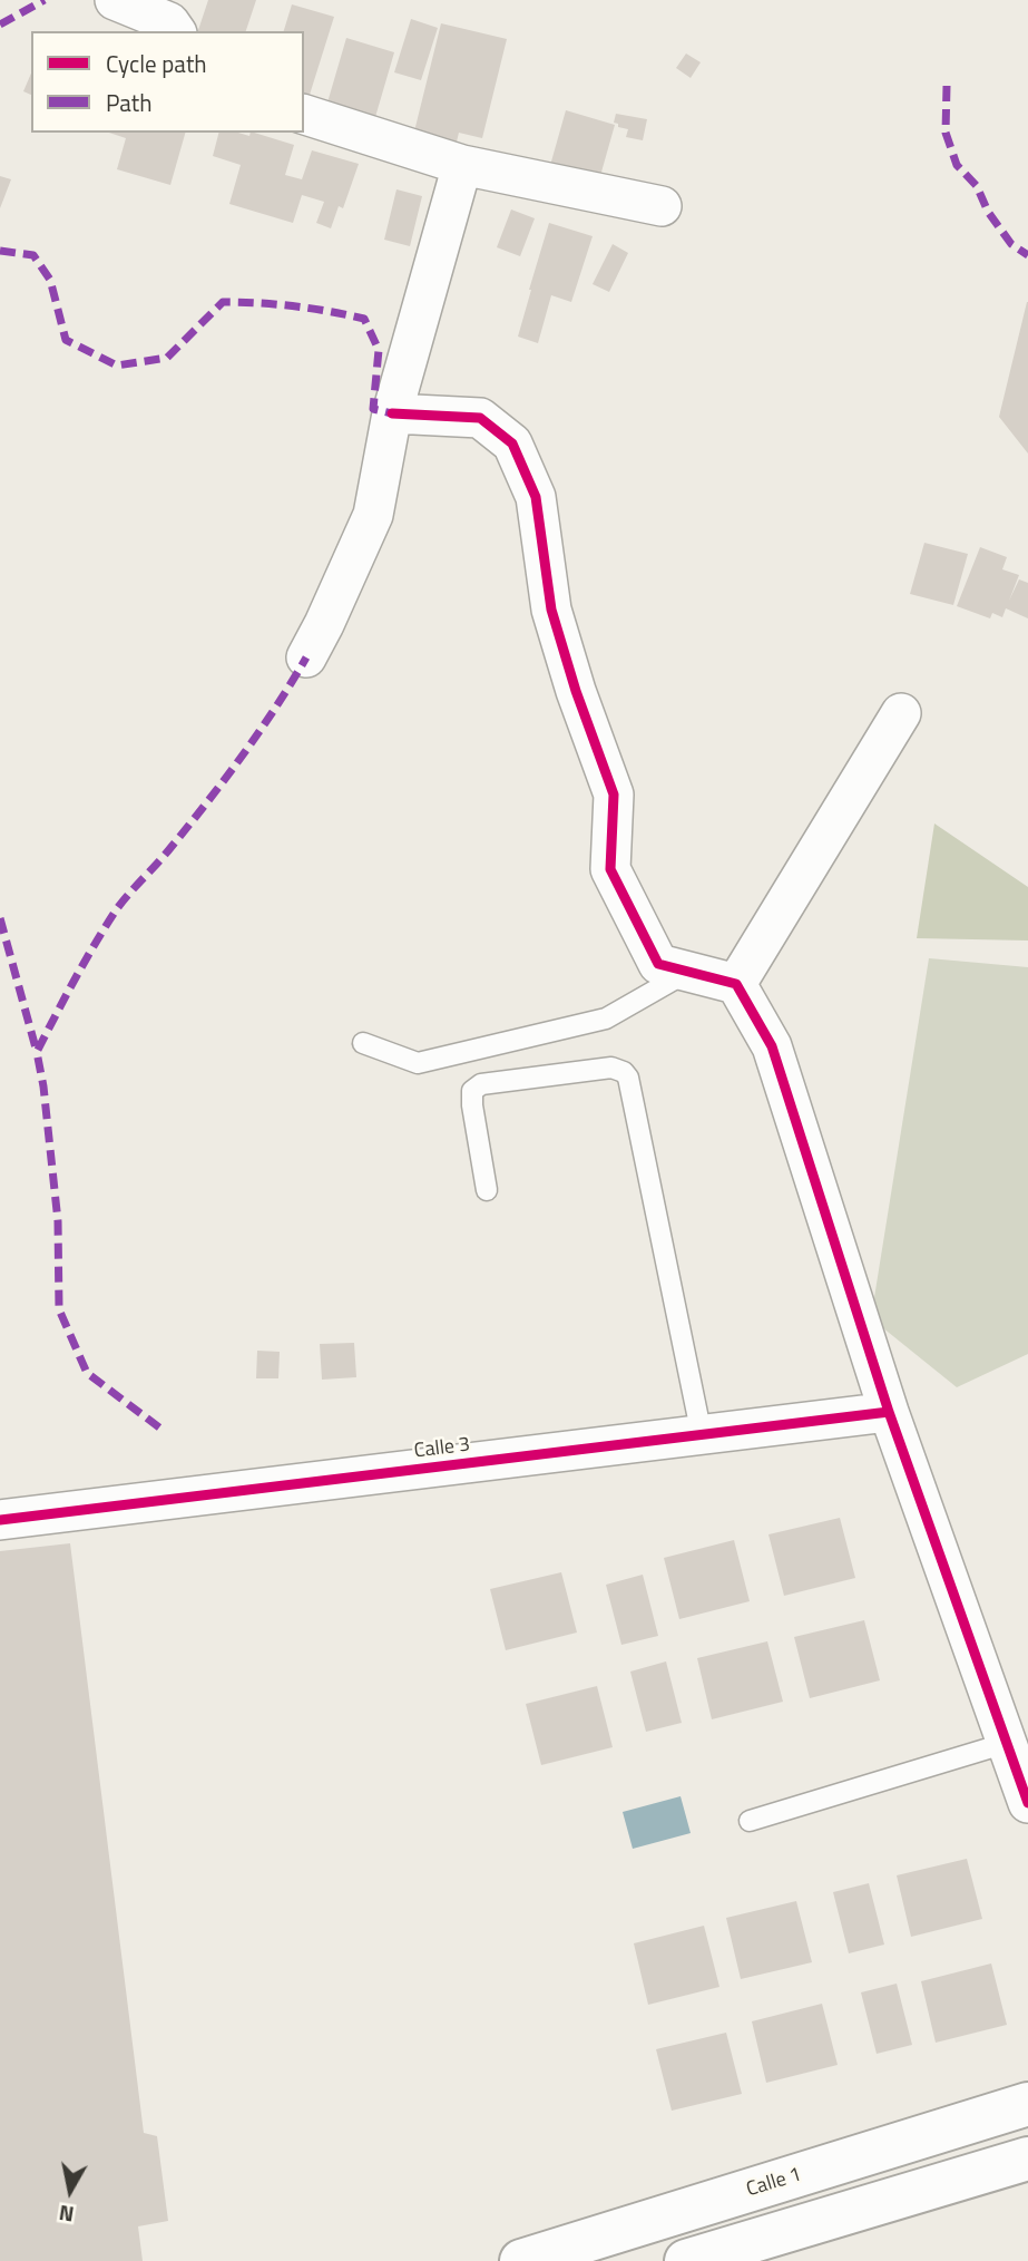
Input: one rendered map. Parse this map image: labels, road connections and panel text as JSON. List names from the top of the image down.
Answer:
{
  "streets": {
    "street": ["Calle 3", "Calle 1"]
  },
  "legend": ["Cycle path", "Path"],
  "north": "bottom"
}
